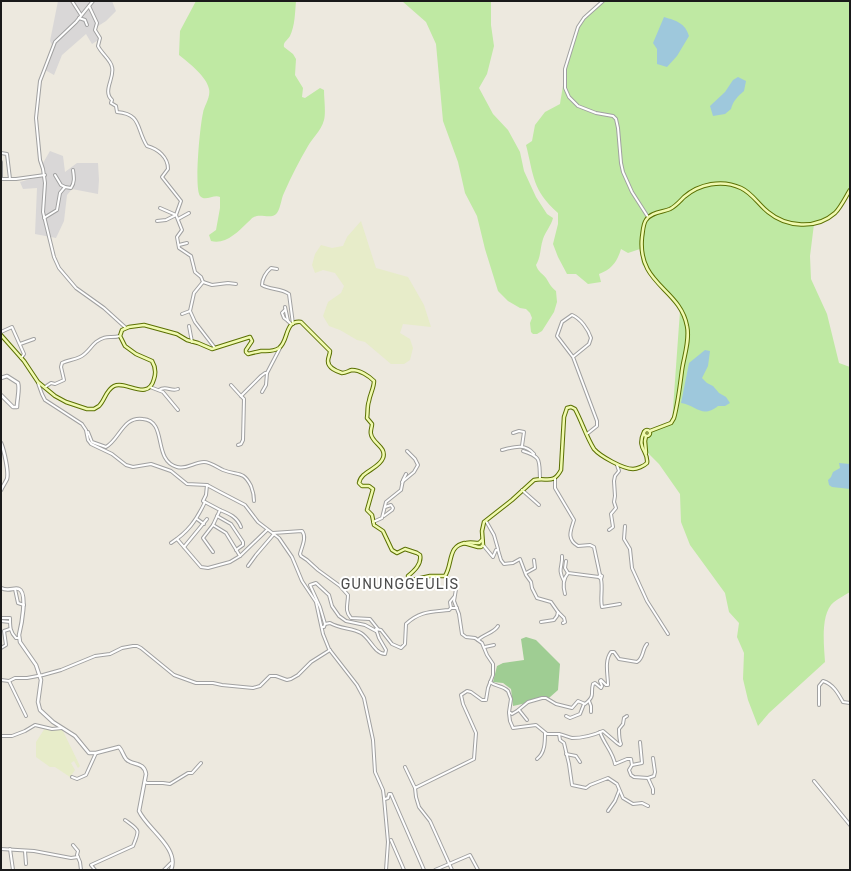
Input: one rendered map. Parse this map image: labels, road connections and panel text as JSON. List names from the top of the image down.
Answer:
{
  "districts": ["GUNUNGGEULIS"]
}
